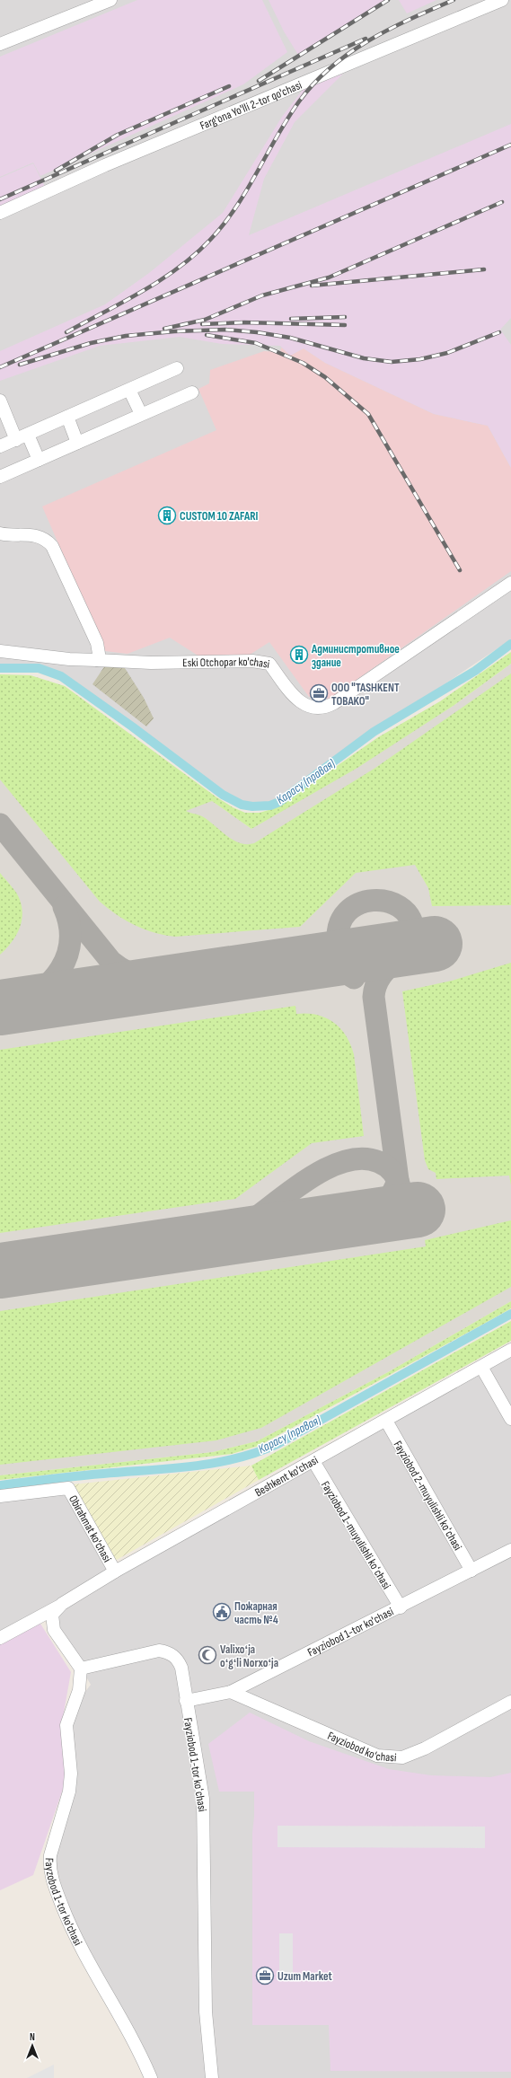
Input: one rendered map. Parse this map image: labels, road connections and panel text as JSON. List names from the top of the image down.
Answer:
{
  "streets": {
    "street": [
      "Farg'ona Yo'lli 2-tor qo'chasi",
      "Eski Otchopar ko'chasi",
      "Beshkent ko'chasi",
      "Fayziobod 2-muyulishli koʻchasi",
      "Obirahmat ko'chasi",
      "Fayziobod 1-muyulishli koʻchasi",
      "Fayziobod 1-tor ko'chasi",
      "Fayziobod ko'chasi",
      "Fayziobod 1-tor koʻchasi",
      "Fayzobod 1-tor ko'chasi"
    ]
  },
  "crossings": [
    ["Beshkent ko'chasi", "Fayziobod 2-muyulishli koʻchasi"],
    ["Beshkent ko'chasi", "Obirahmat ko'chasi"],
    ["Beshkent ko'chasi", "Fayziobod 1-muyulishli koʻchasi"],
    ["Fayziobod 2-muyulishli koʻchasi", "Fayziobod 1-tor ko'chasi"],
    ["Fayziobod 1-muyulishli koʻchasi", "Fayziobod 1-tor ko'chasi"],
    ["Fayziobod 1-tor ko'chasi", "Fayziobod ko'chasi"],
    ["Fayziobod 1-tor ko'chasi", "Fayziobod 1-tor koʻchasi"],
    ["Fayziobod 1-tor koʻchasi", "Fayzobod 1-tor ko'chasi"]
  ],
  "water": ["Карасу (правая)"],
  "places": {
    "building": ["CUSTOM 10 ZAFARI", "Администротивное здание"],
    "office": ["OOO \"TASHKENT TOBAKO\"", "Uzum Market"],
    "public building": ["Пожарная часть №4"],
    "mosque": ["Valixoʻja oʻgʻli Norxoʻja"]
  },
  "north": "top"
}
